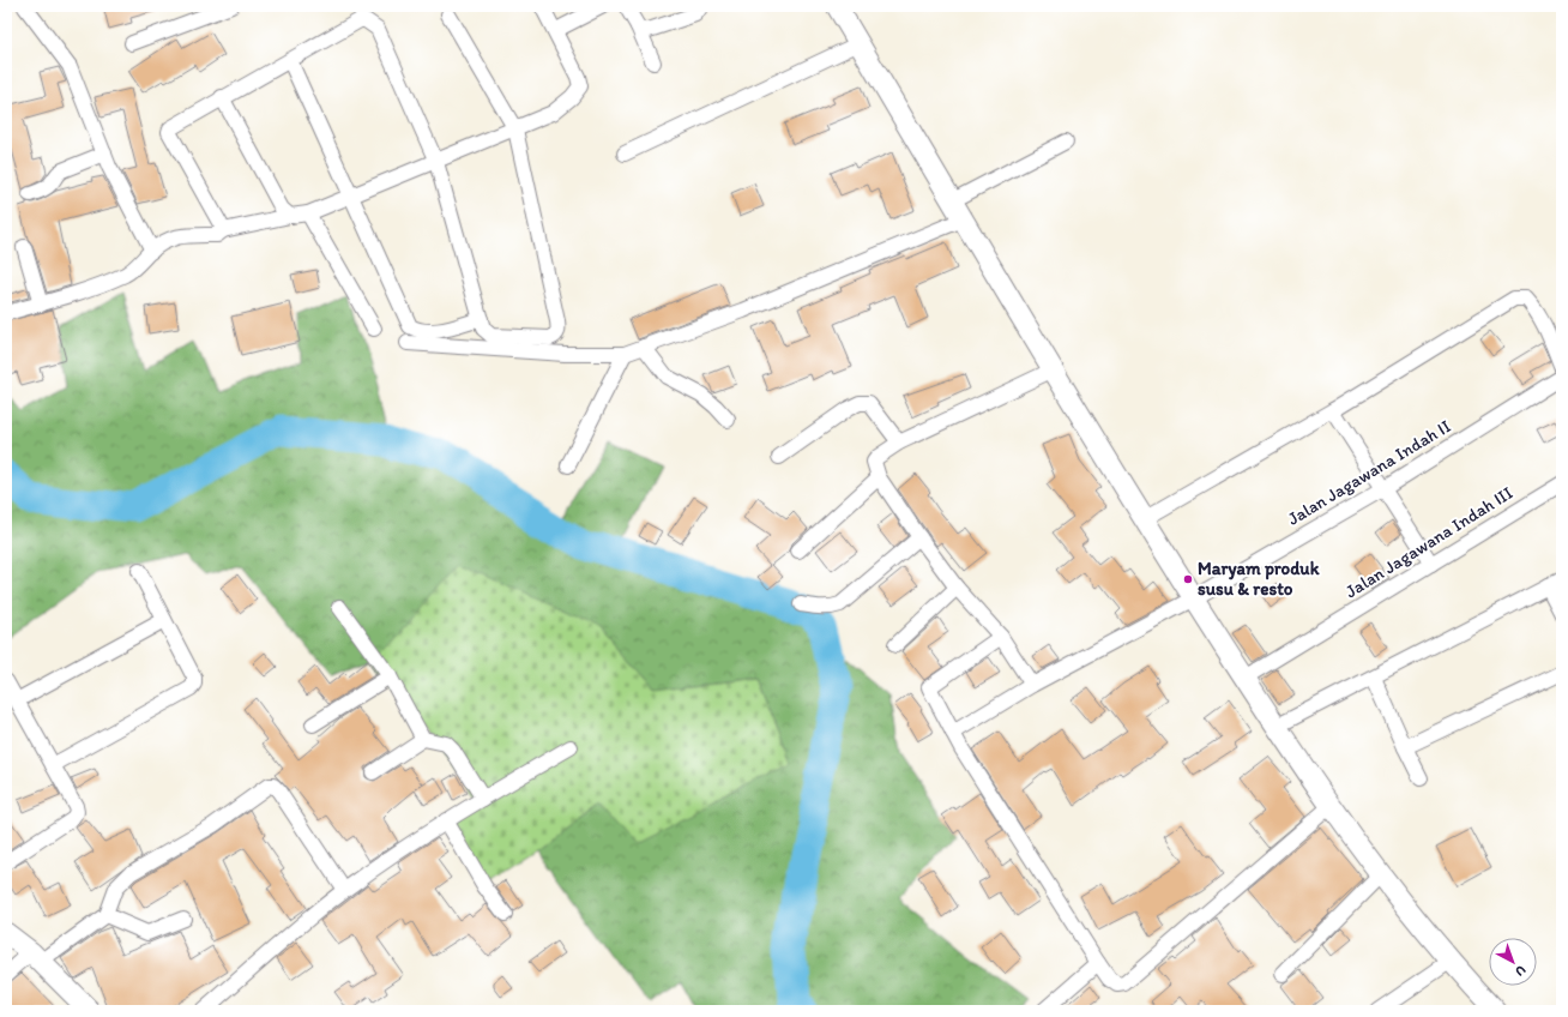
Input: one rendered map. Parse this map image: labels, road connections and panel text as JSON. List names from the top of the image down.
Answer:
{
  "streets": {
    "street": ["Jalan Jagawana Indah II", "Jalan Jagawana Indah III"]
  },
  "places": ["Maryam produk susu & resto"],
  "north": "bottom right"
}
